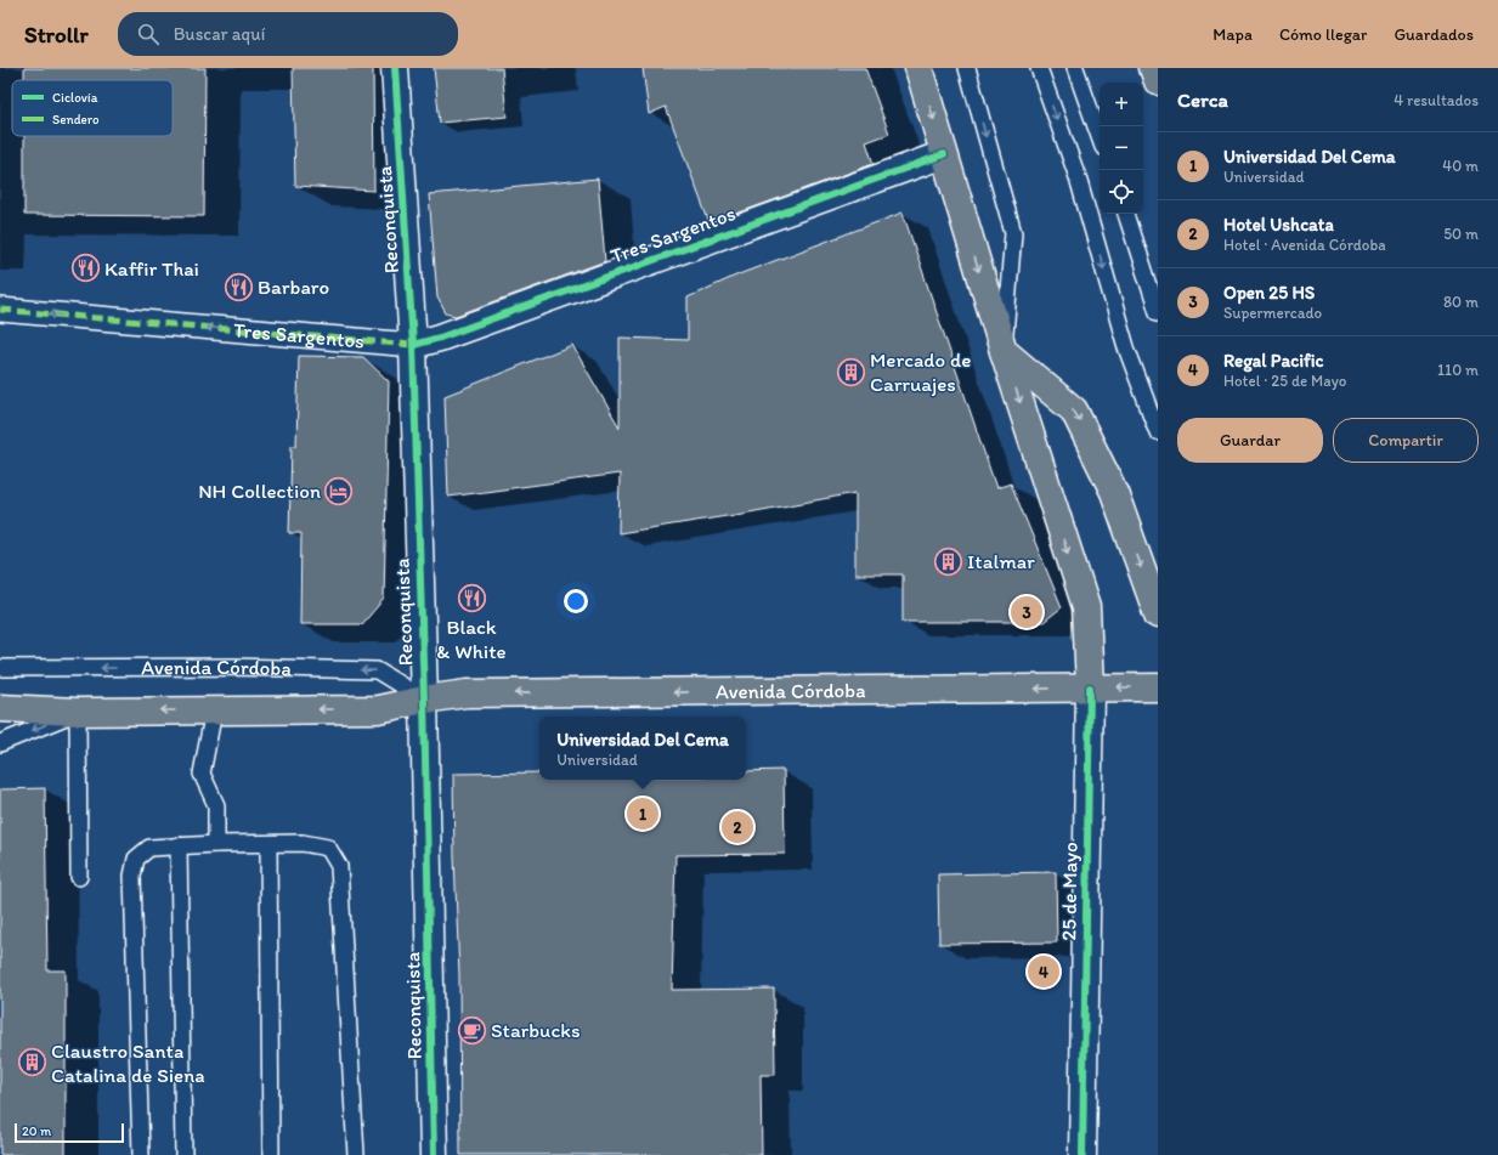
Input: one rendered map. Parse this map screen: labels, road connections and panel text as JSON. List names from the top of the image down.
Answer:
{
  "streets": {
    "main road": ["Avenida Córdoba"],
    "street": ["Reconquista", "Tres Sargentos", "25 de Mayo"]
  },
  "crossings": [
    ["Reconquista", "Tres Sargentos"],
    ["Reconquista", "Avenida Córdoba"],
    ["Avenida Córdoba", "25 de Mayo"]
  ],
  "one_way": ["Tres Sargentos", "Avenida Córdoba"],
  "places": {
    "restaurant": ["Kaffir Thai", "Barbaro", "Black & White"],
    "building": ["Mercado de Carruajes", "Italmar", "Claustro Santa Catalina de Siena"],
    "hotel": ["NH Collection"],
    "cafe": ["Starbucks"]
  },
  "legend": ["Ciclovía", "Sendero"],
  "scale_bar": "20 m",
  "page": {
    "header": "Strollr",
    "search": "Buscar aquí",
    "nav": ["Mapa", "Cómo llegar", "Guardados"],
    "heading": ["Cerca", "4 resultados"],
    "map_buttons": ["+", "−"],
    "list": [
      {
        "mark": "1",
        "name": "Universidad Del Cema",
        "note": "Universidad",
        "value": "40 m"
      },
      {
        "mark": "2",
        "name": "Hotel Ushcata",
        "note": "Hotel · Avenida Córdoba",
        "value": "50 m"
      },
      {
        "mark": "3",
        "name": "Open 25 HS",
        "note": "Supermercado",
        "value": "80 m"
      },
      {
        "mark": "4",
        "name": "Regal Pacific",
        "note": "Hotel · 25 de Mayo",
        "value": "110 m"
      }
    ],
    "buttons": ["Guardar", "Compartir"],
    "pins": [
      "3",
      "1",
      "2",
      "4"
    ],
    "popup": ["Universidad Del Cema", "Universidad"],
    "scale": "20 m"
  }
}
